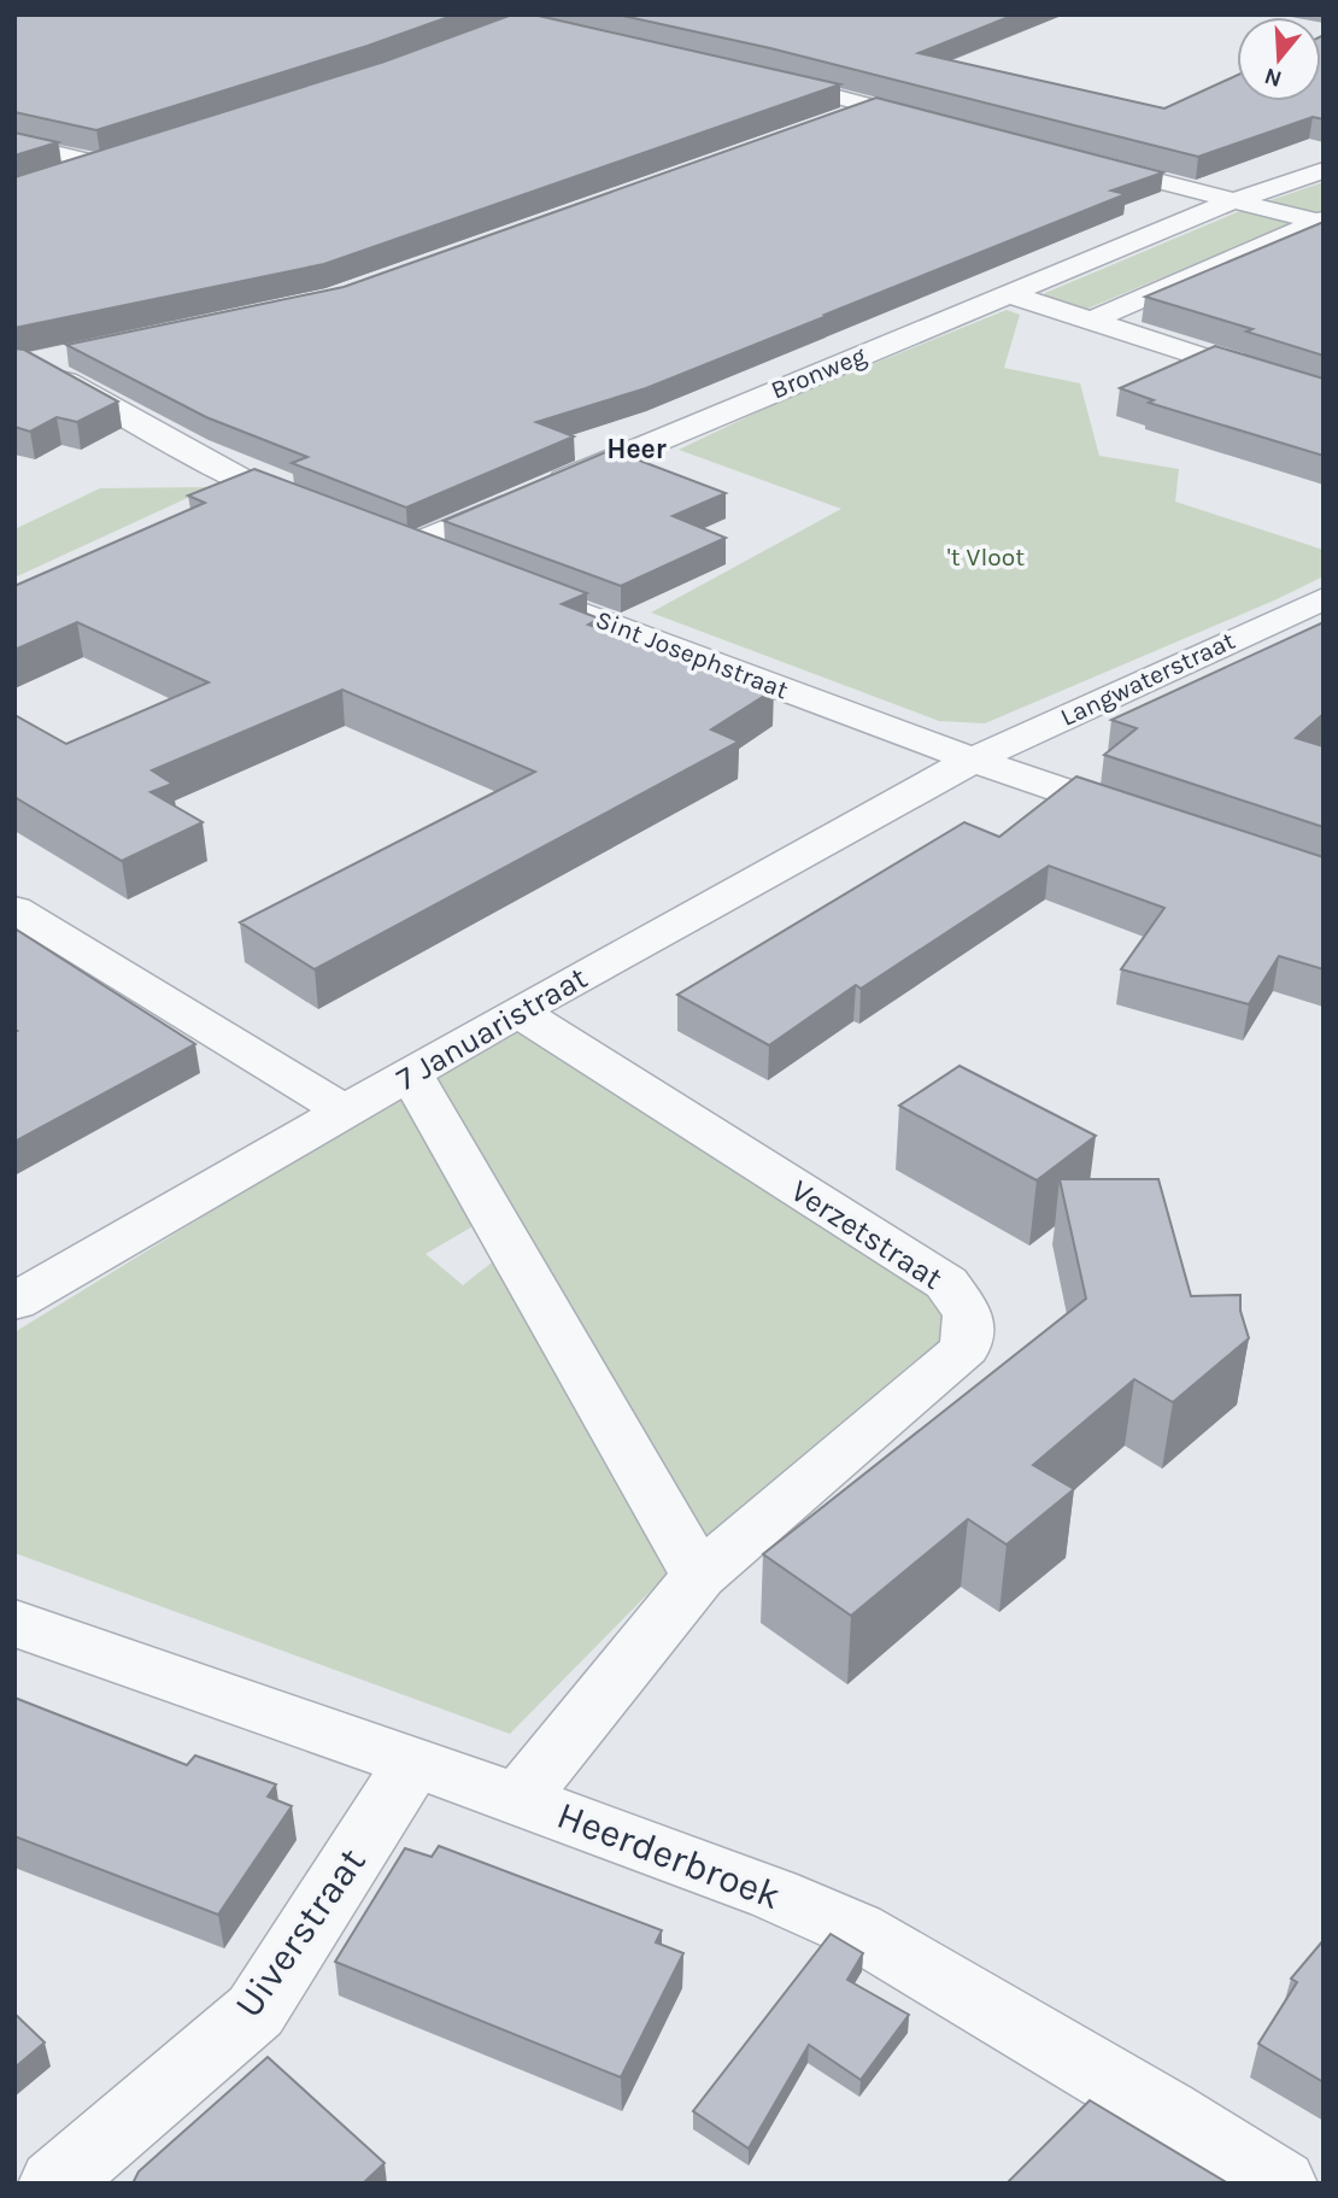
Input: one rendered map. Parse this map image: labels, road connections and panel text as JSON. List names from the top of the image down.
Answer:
{
  "streets": {
    "street": [
      "Bronweg",
      "Sint Josephstraat",
      "Langwaterstraat",
      "7 Januaristraat",
      "Verzetstraat",
      "Heerderbroek",
      "Uiverstraat"
    ]
  },
  "crossings": [
    ["Sint Josephstraat", "Langwaterstraat"],
    ["Sint Josephstraat", "7 Januaristraat"],
    ["Langwaterstraat", "7 Januaristraat"],
    ["7 Januaristraat", "Verzetstraat"],
    ["Verzetstraat", "Heerderbroek"],
    ["Heerderbroek", "Uiverstraat"]
  ],
  "districts": ["Heer"],
  "parks": ["'t Vloot"],
  "north": "bottom"
}
